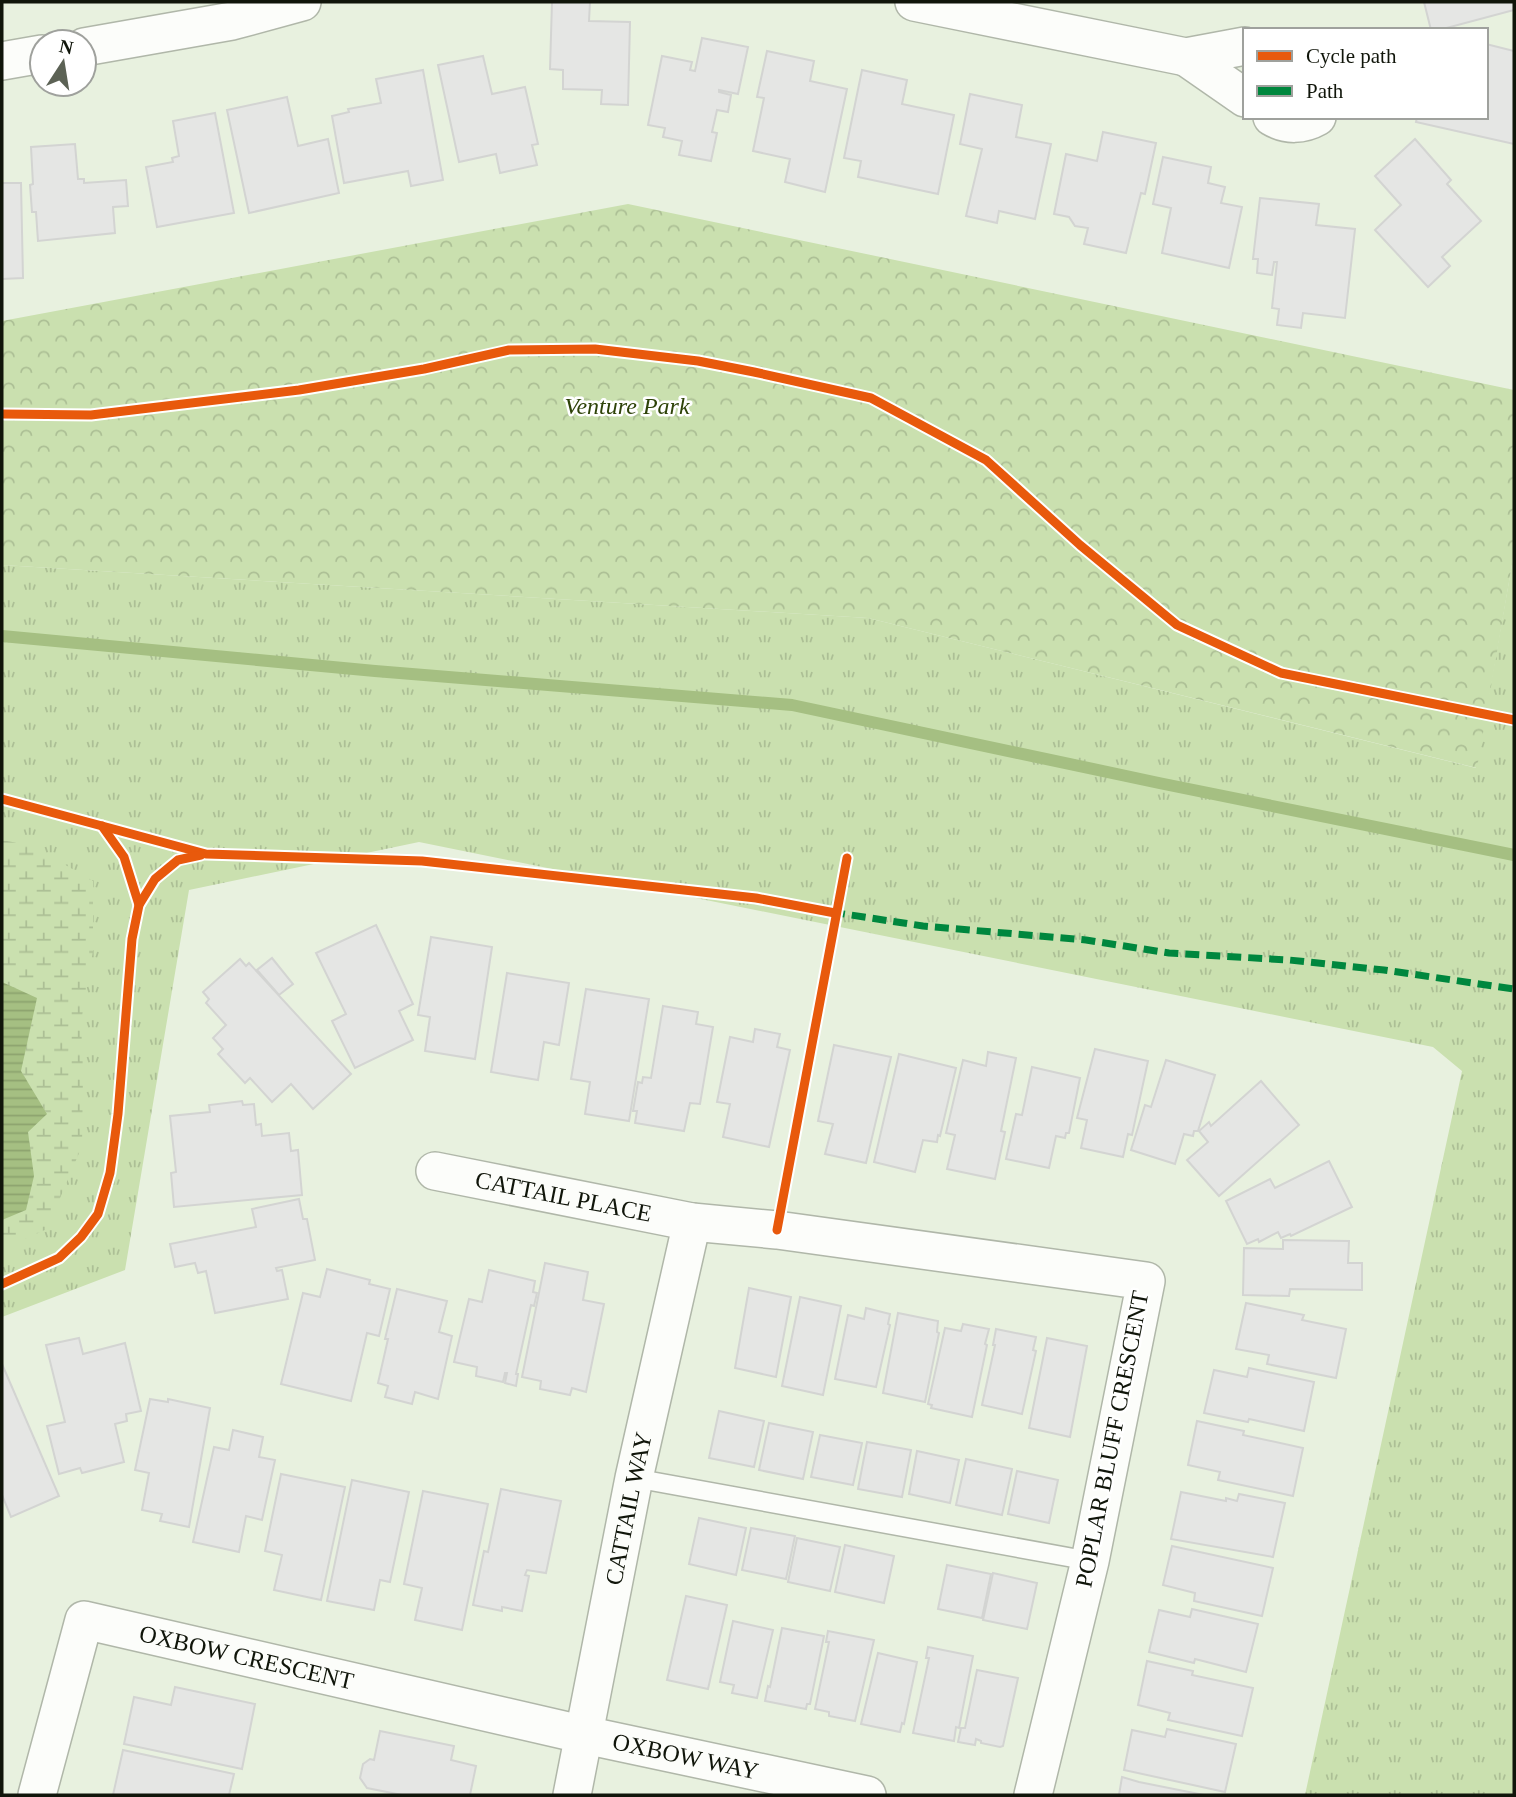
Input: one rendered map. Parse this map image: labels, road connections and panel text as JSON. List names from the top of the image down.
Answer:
{
  "streets": {
    "street": [
      "CATTAIL PLACE",
      "POPLAR BLUFF CRESCENT",
      "CATTAIL WAY",
      "OXBOW CRESCENT",
      "OXBOW WAY"
    ]
  },
  "crossings": [
    ["CATTAIL PLACE", "POPLAR BLUFF CRESCENT"],
    ["CATTAIL PLACE", "CATTAIL WAY"],
    ["POPLAR BLUFF CRESCENT", "CATTAIL WAY"],
    ["CATTAIL WAY", "OXBOW CRESCENT"],
    ["CATTAIL WAY", "OXBOW WAY"],
    ["OXBOW CRESCENT", "OXBOW WAY"]
  ],
  "parks": ["Venture Park"],
  "legend": ["Cycle path", "Path"],
  "north": "top"
}
